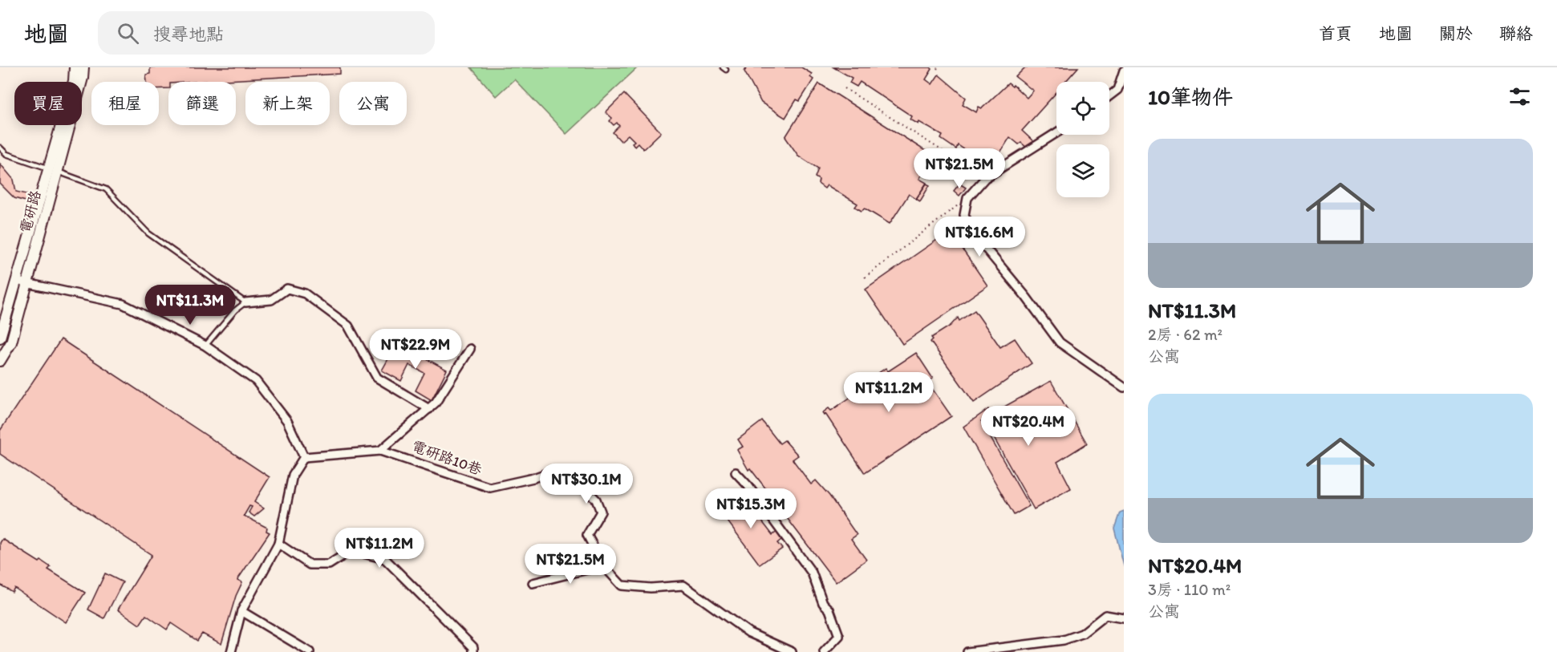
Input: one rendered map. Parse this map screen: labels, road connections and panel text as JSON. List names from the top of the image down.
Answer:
{
  "streets": {
    "street": ["電研路", "電研路10巷"]
  },
  "page": {
    "header": "地圖",
    "search": "搜尋地點",
    "nav": [
      "首頁",
      "地圖",
      "關於",
      "聯絡"
    ],
    "heading": "10筆物件",
    "chip": [
      "買屋",
      "租屋",
      "篩選",
      "新上架",
      "公寓"
    ],
    "list": [
      {
        "name": "NT$11.3M",
        "note": "2房 · 62 m² · 公寓"
      },
      {
        "name": "NT$20.4M",
        "note": "3房 · 110 m² · 公寓"
      }
    ],
    "price": [
      "NT$21.5M",
      "NT$16.6M",
      "NT$11.3M",
      "NT$22.9M",
      "NT$11.2M",
      "NT$20.4M",
      "NT$30.1M",
      "NT$15.3M",
      "NT$11.2M",
      "NT$21.5M"
    ]
  }
}
